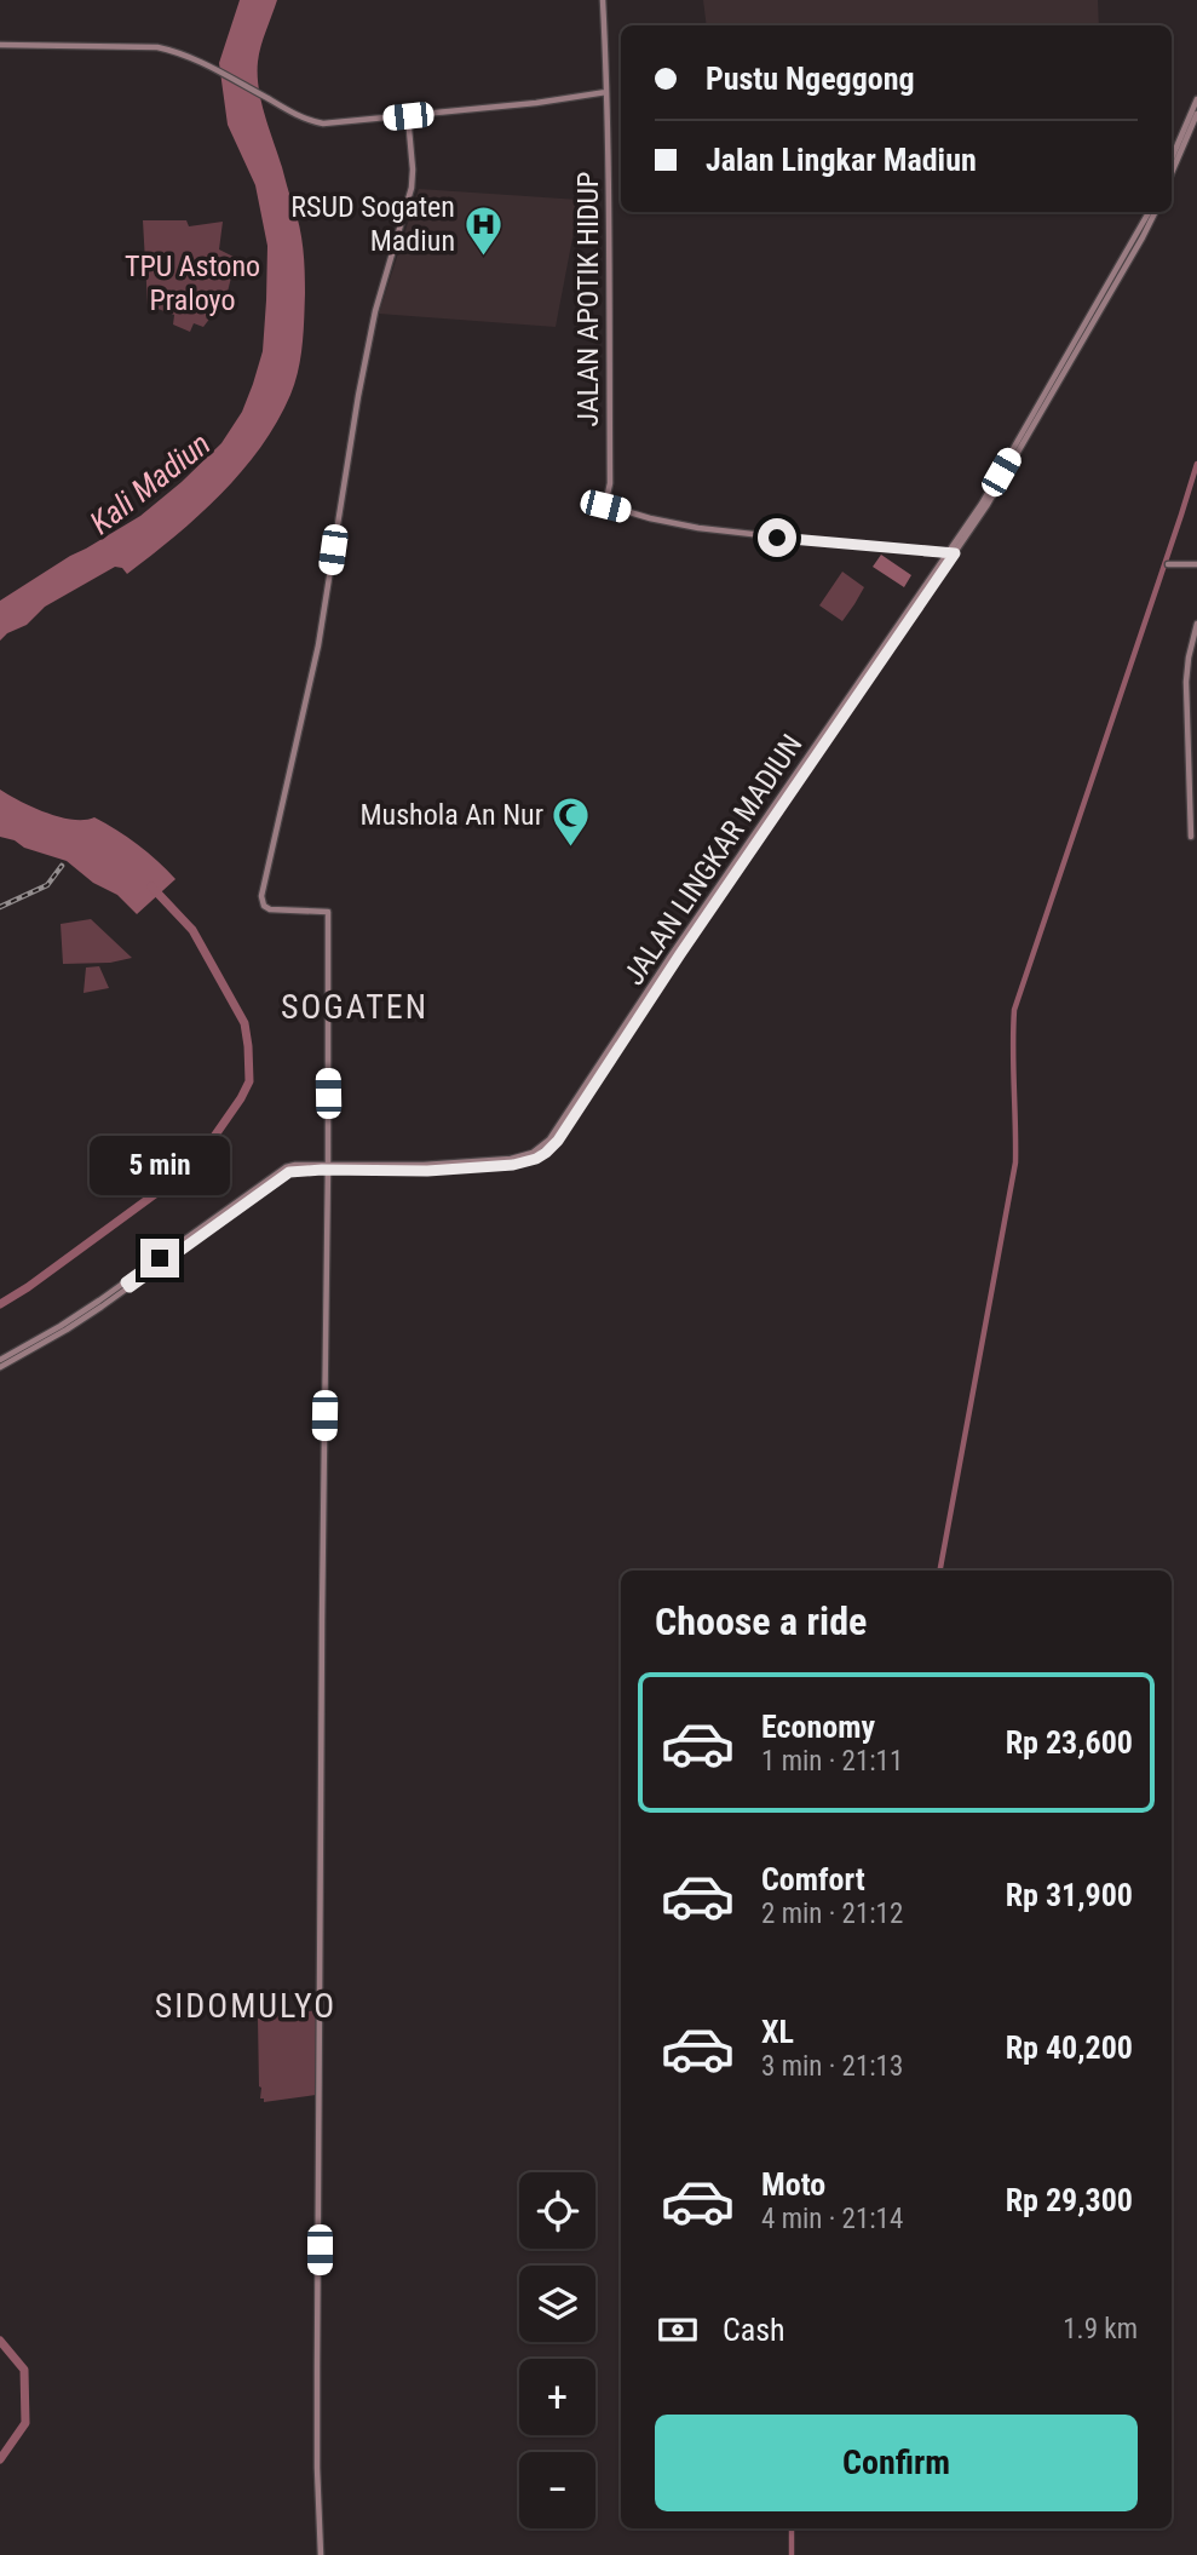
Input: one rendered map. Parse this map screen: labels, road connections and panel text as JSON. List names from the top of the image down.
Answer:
{
  "streets": {
    "main road": ["JALAN APOTIK HIDUP", "JALAN LINGKAR MADIUN"]
  },
  "crossings": [
    ["JALAN APOTIK HIDUP", "JALAN LINGKAR MADIUN"]
  ],
  "districts": ["SOGATEN", "SIDOMULYO"],
  "water": ["Kali Madiun"],
  "parks": ["TPU Astono Praloyo"],
  "places": {
    "hospital": ["RSUD Sogaten Madiun"],
    "mosque": ["Mushola An Nur"]
  },
  "page": {
    "banner": ["Pustu Ngeggong", "Jalan Lingkar Madiun"],
    "bubble": "5 min",
    "heading": "Choose a ride",
    "list": [
      {
        "name": "Economy",
        "note": "1 min · 21:11",
        "value": "Rp 23,600"
      },
      {
        "name": "Comfort",
        "note": "2 min · 21:12",
        "value": "Rp 31,900"
      },
      {
        "name": "XL",
        "note": "3 min · 21:13",
        "value": "Rp 40,200"
      },
      {
        "name": "Moto",
        "note": "4 min · 21:14",
        "value": "Rp 29,300"
      }
    ],
    "map_buttons": ["+", "−"],
    "pay": ["Cash", "1.9 km"],
    "buttons": "Confirm"
  }
}
